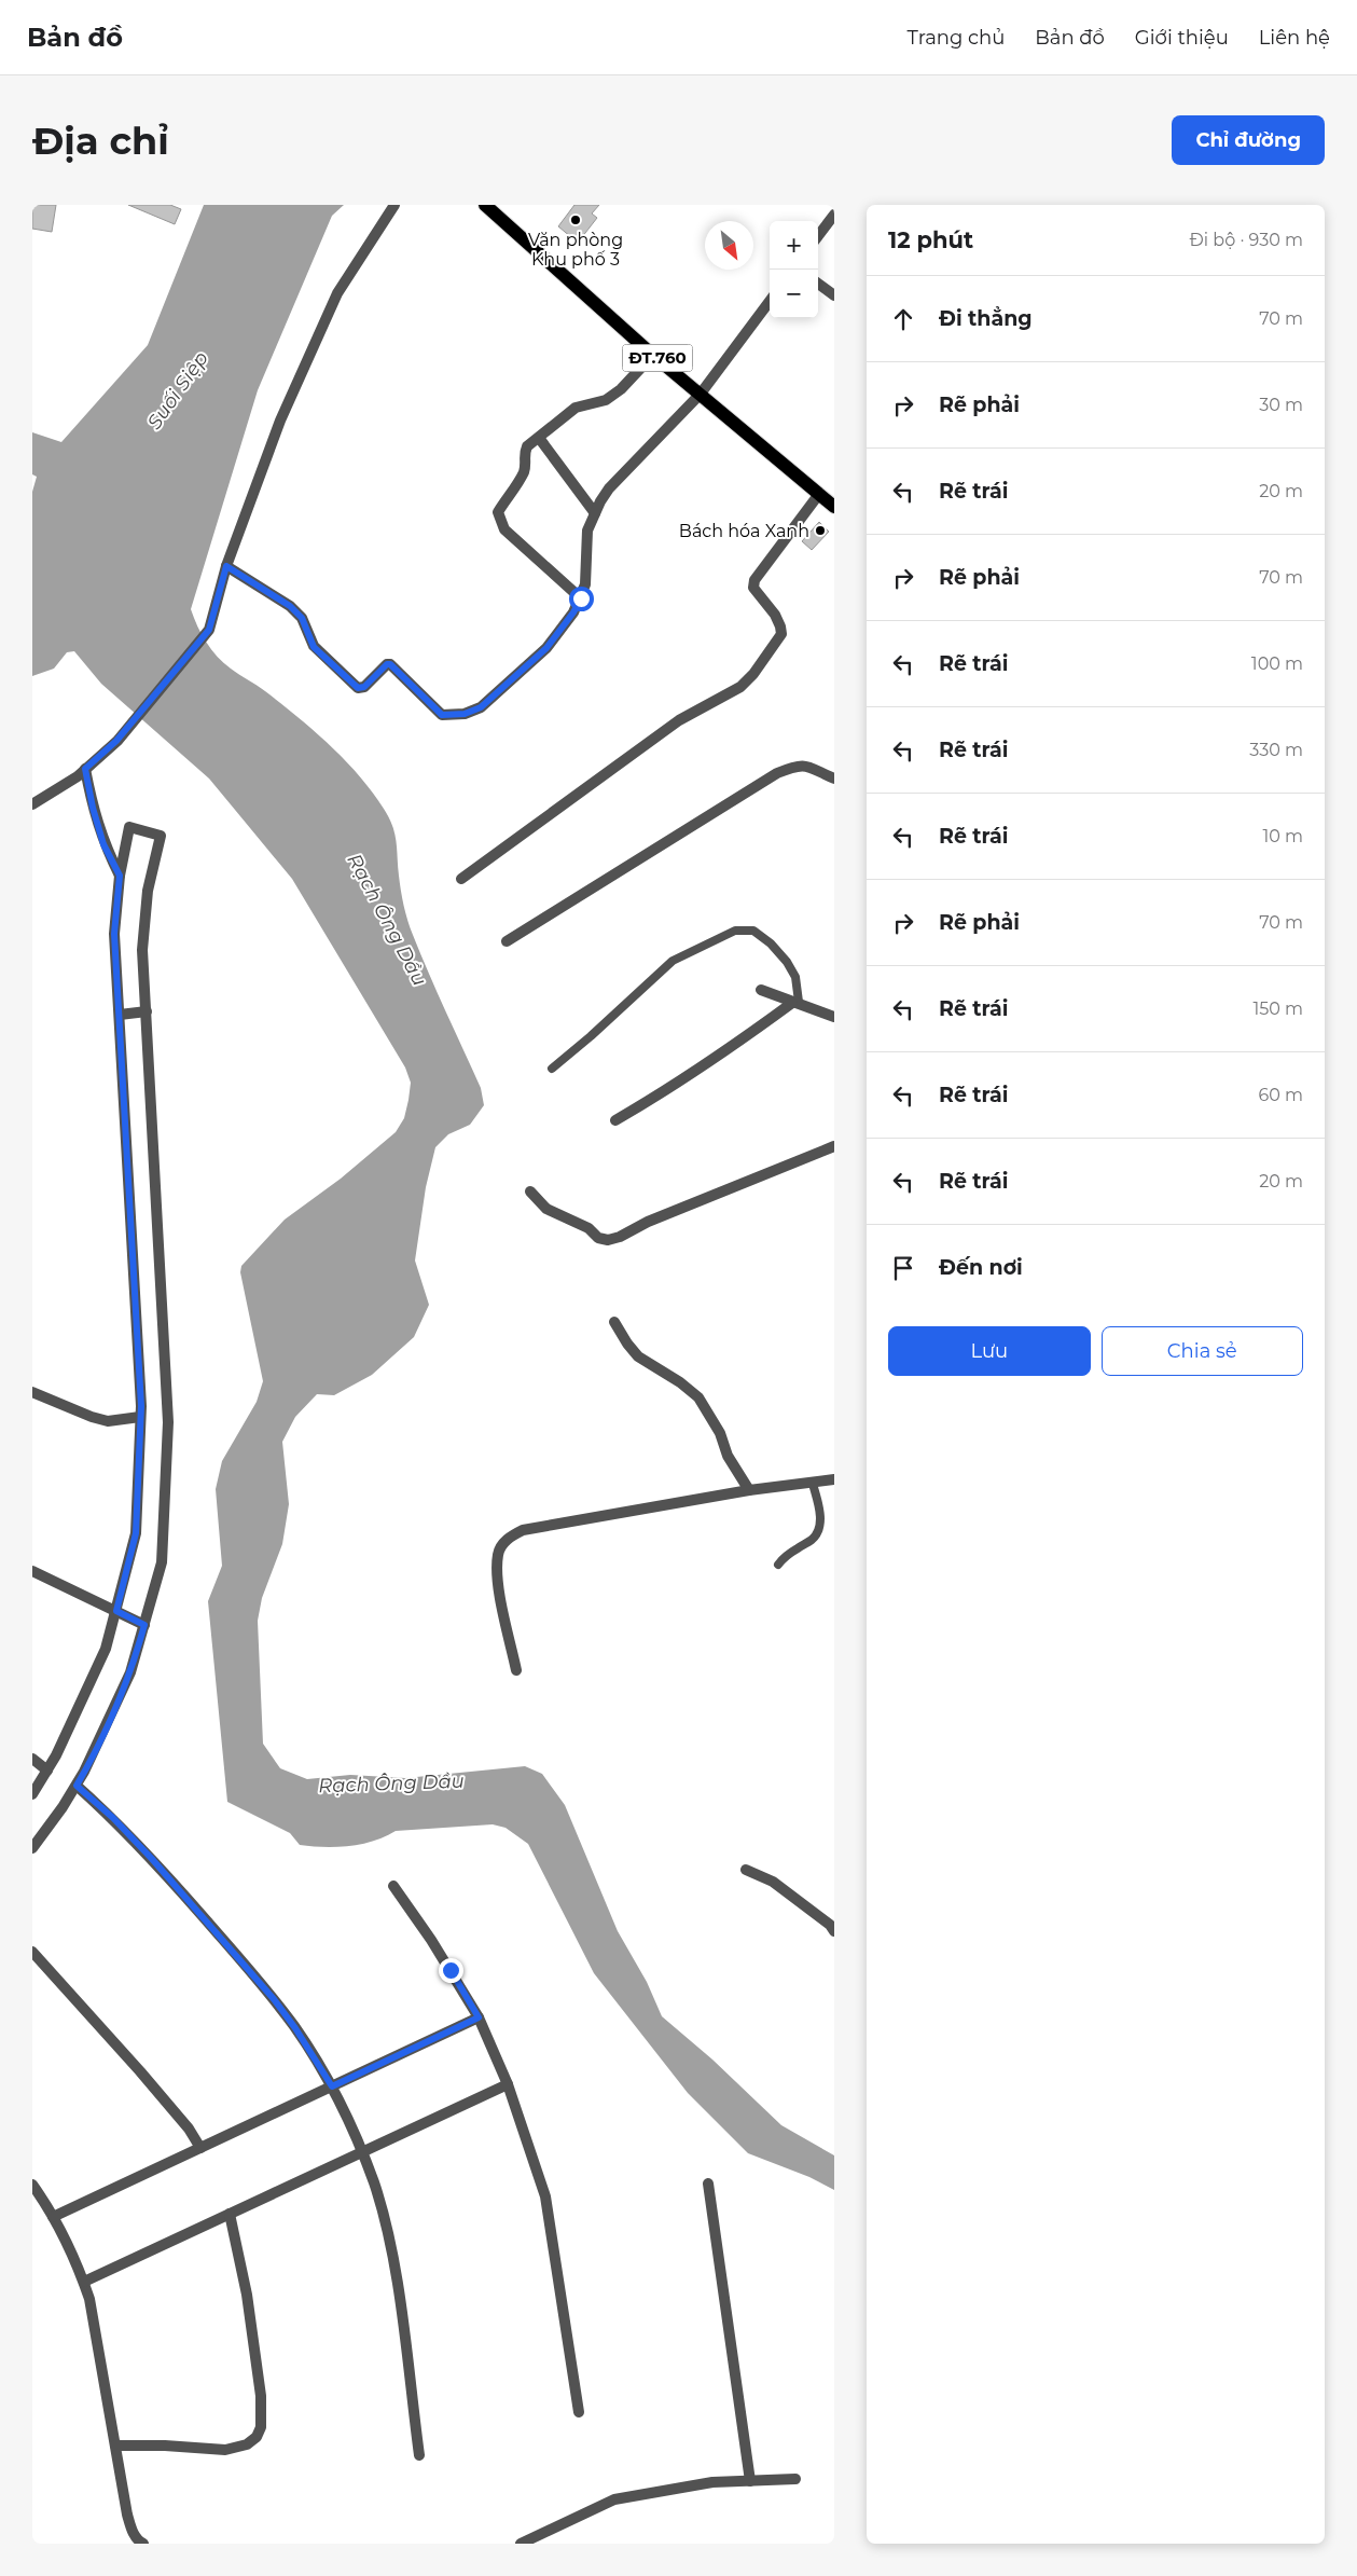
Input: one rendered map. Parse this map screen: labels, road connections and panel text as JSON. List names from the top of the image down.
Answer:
{
  "streets": {
    "main road": ["ĐT.760"]
  },
  "water": ["Suối Siệp", "Rạch Ông Dầu"],
  "places": ["Văn phòng Khu phố 3", "Bách hóa Xanh"],
  "north": "bottom right",
  "page": {
    "header": "Bản đồ",
    "nav": [
      "Trang chủ",
      "Bản đồ",
      "Giới thiệu",
      "Liên hệ"
    ],
    "buttons": [
      "Chỉ đường",
      ["Lưu", "Chia sẻ"]
    ],
    "title": "Địa chỉ",
    "heading": ["12 phút", "Đi bộ · 930 m"],
    "map_buttons": ["+", "−"],
    "list": [
      ["Đi thẳng", "70 m"],
      ["Rẽ phải", "30 m"],
      ["Rẽ trái", "20 m"],
      ["Rẽ phải", "70 m"],
      ["Rẽ trái", "100 m"],
      ["Rẽ trái", "330 m"],
      ["Rẽ trái", "10 m"],
      ["Rẽ phải", "70 m"],
      ["Rẽ trái", "150 m"],
      ["Rẽ trái", "60 m"],
      ["Rẽ trái", "20 m"],
      "Đến nơi"
    ]
  }
}
